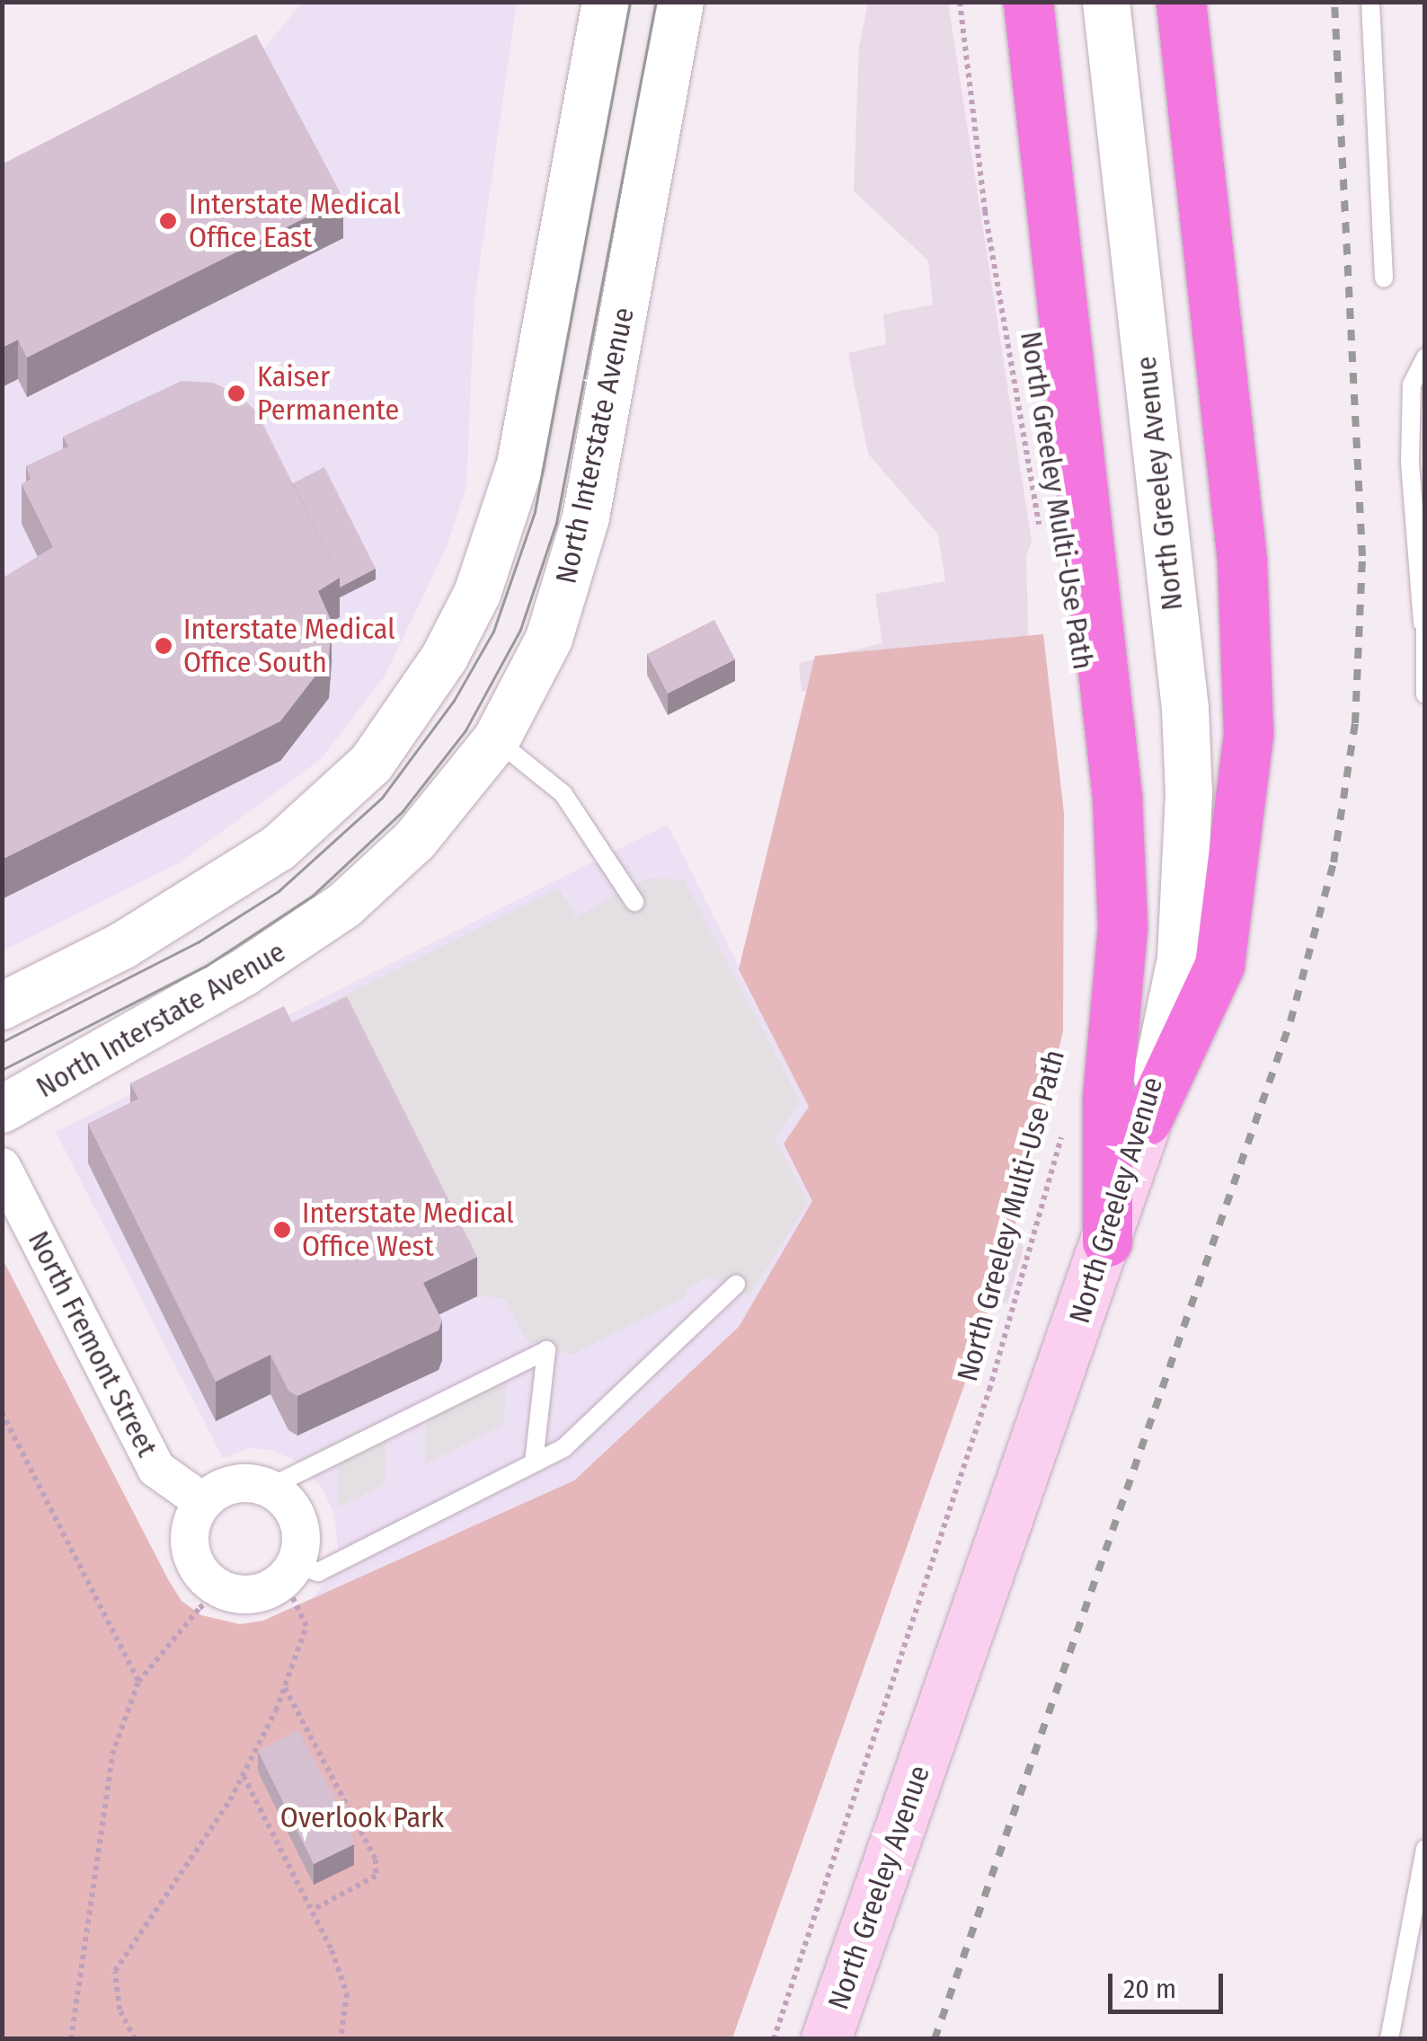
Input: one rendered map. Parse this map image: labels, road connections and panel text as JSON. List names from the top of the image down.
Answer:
{
  "streets": {
    "main road": ["North Greeley Avenue"],
    "street": ["North Interstate Avenue", "North Fremont Street"],
    "path": ["North Greeley Multi-Use Path"]
  },
  "parks": ["Overlook Park"],
  "places": [
    "Interstate Medical Office East",
    "Kaiser Permanente",
    "Interstate Medical Office South",
    "Interstate Medical Office West"
  ],
  "scale_bar": "20 m"
}
